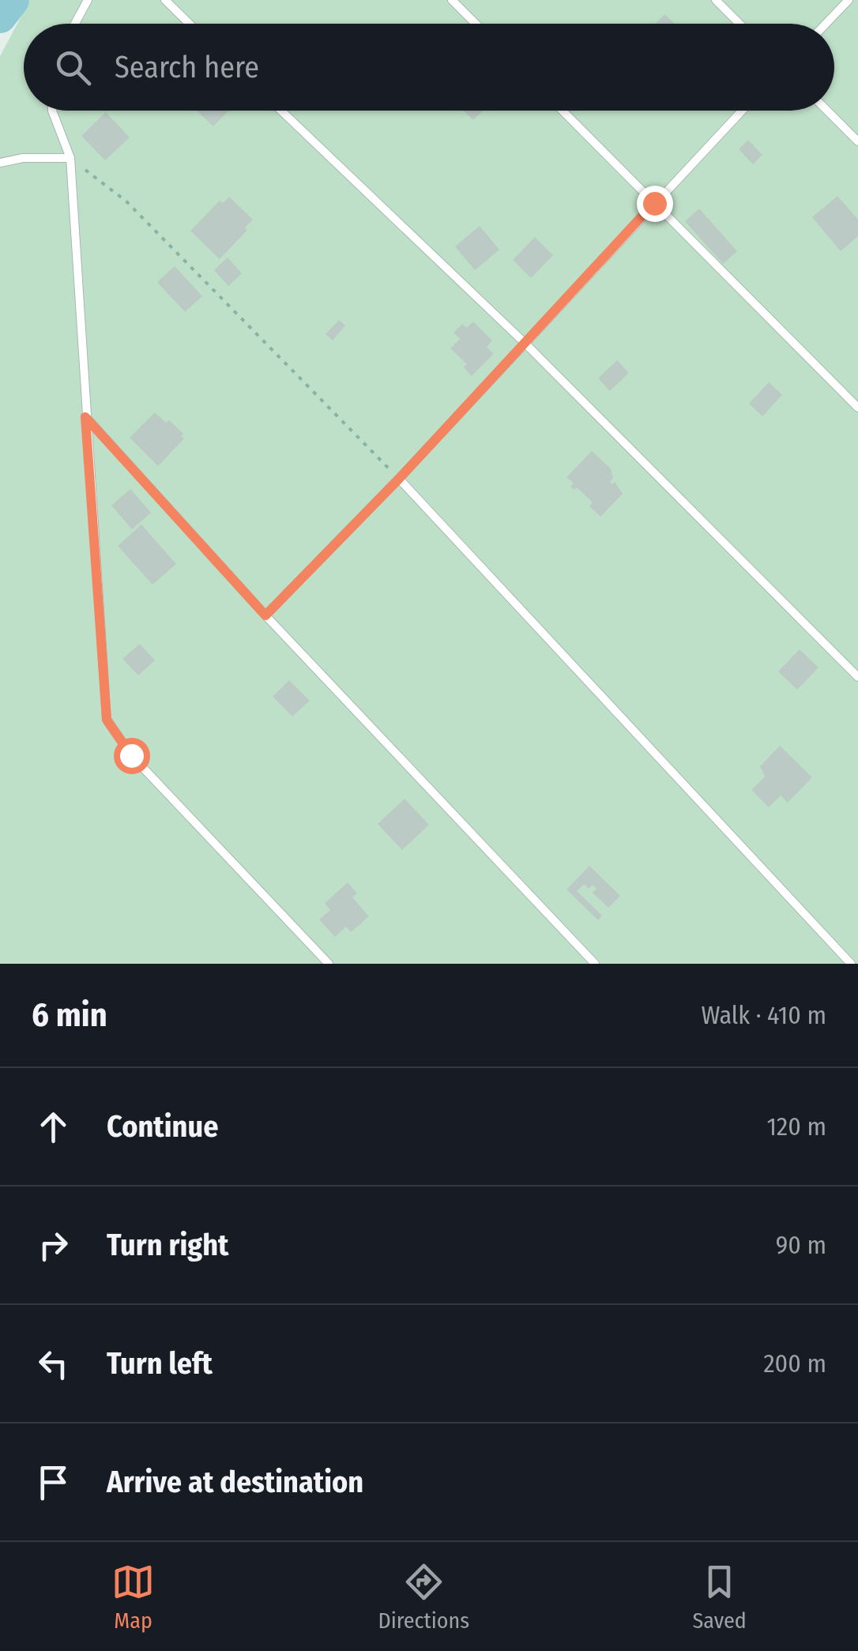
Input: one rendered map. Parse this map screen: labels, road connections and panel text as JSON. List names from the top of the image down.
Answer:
{
  "page": {
    "search": "Search here",
    "heading": ["6 min", "Walk · 410 m"],
    "list": [
      ["Continue", "120 m"],
      ["Turn right", "90 m"],
      ["Turn left", "200 m"],
      "Arrive at destination"
    ],
    "nav": ["Map", "Directions", "Saved"]
  }
}
